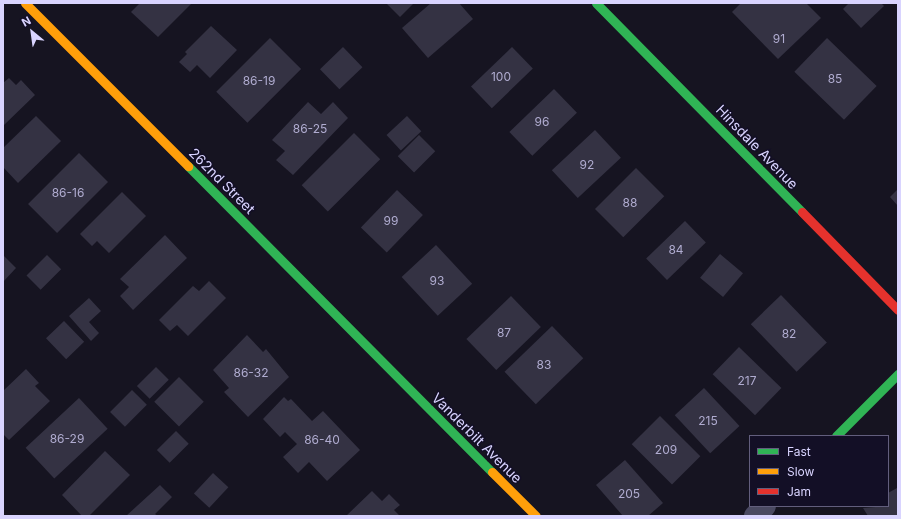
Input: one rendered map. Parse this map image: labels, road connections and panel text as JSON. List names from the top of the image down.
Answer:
{
  "streets": {
    "street": ["Hinsdale Avenue", "262nd Street", "Vanderbilt Avenue"]
  },
  "crossings": [
    ["262nd Street", "Vanderbilt Avenue"]
  ],
  "house_numbers": [
    "91",
    "100",
    "85",
    "86-19",
    "96",
    "86-25",
    "92",
    "86-16",
    "88",
    "99",
    "84",
    "93",
    "87",
    "82",
    "83",
    "86-32",
    "217",
    "215",
    "86-29",
    "86-40",
    "209",
    "205"
  ],
  "legend": ["Fast", "Slow", "Jam"],
  "north": "top left"
}
